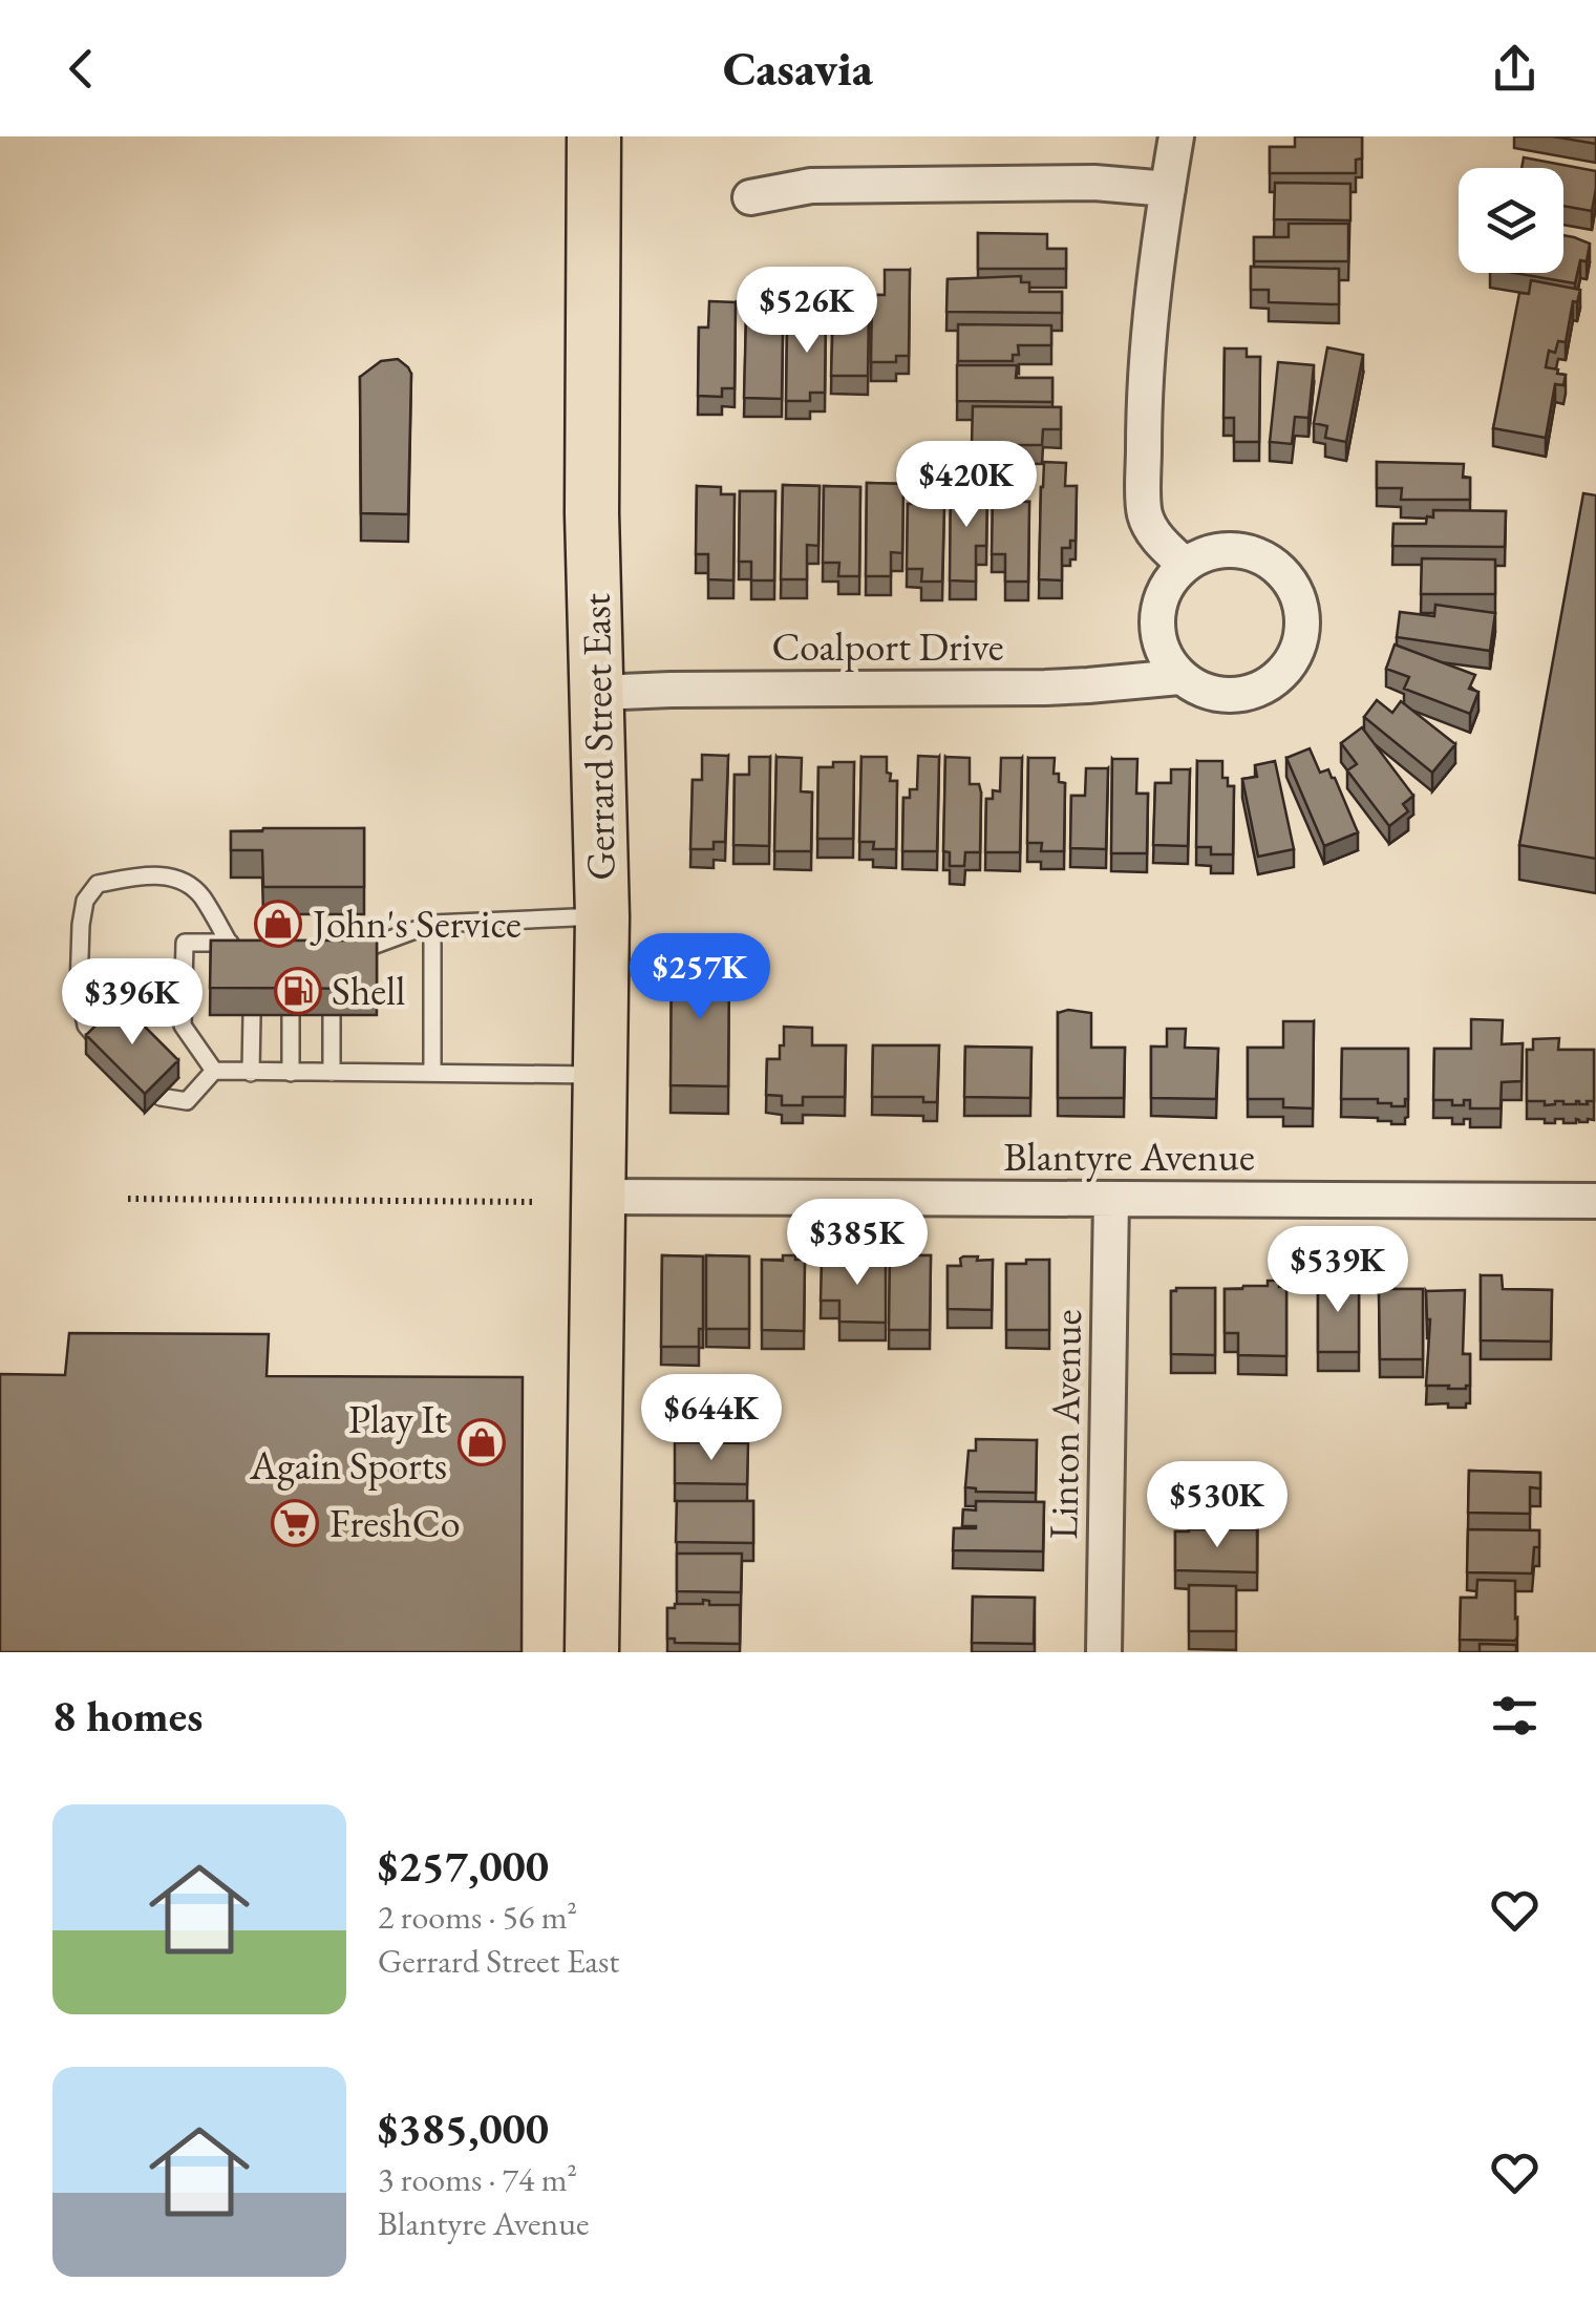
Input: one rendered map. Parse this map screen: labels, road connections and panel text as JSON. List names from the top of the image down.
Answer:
{
  "streets": {
    "main road": ["Gerrard Street East"],
    "street": ["Coalport Drive", "Blantyre Avenue", "Linton Avenue"]
  },
  "crossings": [
    ["Coalport Drive", "Gerrard Street East"],
    ["Gerrard Street East", "Blantyre Avenue"],
    ["Blantyre Avenue", "Linton Avenue"]
  ],
  "places": {
    "shop": ["John's Service", "Play It Again Sports"],
    "fuel station": ["Shell"],
    "supermarket": ["FreshCo"]
  },
  "page": {
    "header": "Casavia",
    "price": [
      "$526K",
      "$420K",
      "$257K",
      "$396K",
      "$385K",
      "$539K",
      "$644K",
      "$530K"
    ],
    "heading": "8 homes",
    "list": [
      {
        "name": "$257,000",
        "note": "2 rooms · 56 m² · Gerrard Street East"
      },
      {
        "name": "$385,000",
        "note": "3 rooms · 74 m² · Blantyre Avenue"
      }
    ]
  }
}
